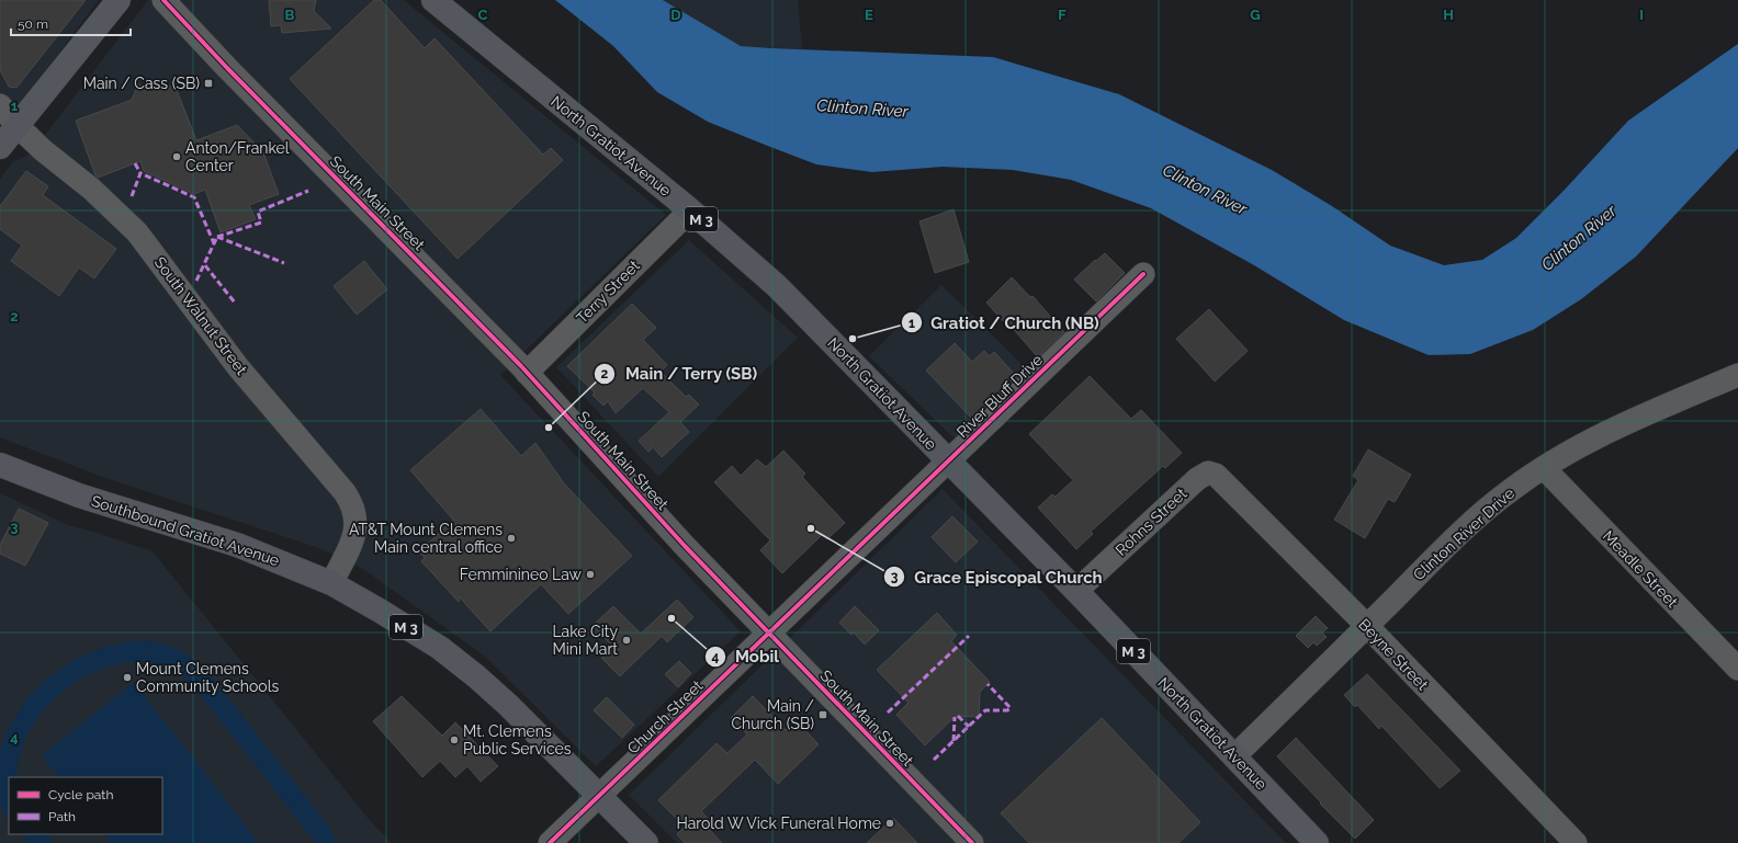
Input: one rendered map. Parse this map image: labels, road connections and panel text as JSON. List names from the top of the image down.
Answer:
{
  "streets": {
    "main road": ["North Gratiot Avenue", "M 3", "Southbound Gratiot Avenue"],
    "street": [
      "South Main Street",
      "Terry Street",
      "South Walnut Street",
      "River Bluff Drive",
      "Rohns Street",
      "Clinton River Drive",
      "Meadle Street",
      "Beyne Street",
      "Church Street"
    ]
  },
  "crossings": [
    ["North Gratiot Avenue", "Terry Street"],
    ["North Gratiot Avenue", "River Bluff Drive"],
    ["North Gratiot Avenue", "Rohns Street"],
    ["North Gratiot Avenue", "Clinton River Drive"],
    ["North Gratiot Avenue", "Church Street"],
    ["South Main Street", "Terry Street"],
    ["South Main Street", "Church Street"],
    ["South Walnut Street", "Southbound Gratiot Avenue"],
    ["River Bluff Drive", "Church Street"],
    ["Rohns Street", "Beyne Street"],
    ["Southbound Gratiot Avenue", "Church Street"],
    ["Clinton River Drive", "Meadle Street"],
    ["Clinton River Drive", "Beyne Street"]
  ],
  "water": ["Clinton River"],
  "places": {
    "transit": ["Main / Cass (SB)", "Main / Church (SB)"],
    "other": [
      "Anton/Frankel Center",
      "Gratiot / Church (NB)",
      "Main / Terry (SB)",
      "Grace Episcopal Church",
      "AT&T Mount Clemens Main central office",
      "Femminineo Law",
      "Mobil",
      "Lake City Mini Mart",
      "Mount Clemens Community Schools",
      "Mt. Clemens Public Services",
      "Harold W Vick Funeral Home"
    ]
  },
  "legend": ["Cycle path", "Path"],
  "scale_bar": "50 m",
  "grid": {
    "columns": [
      "B",
      "C",
      "D",
      "E",
      "F",
      "G",
      "H",
      "I"
    ],
    "rows": [
      "1",
      "2",
      "3",
      "4"
    ]
  }
}
